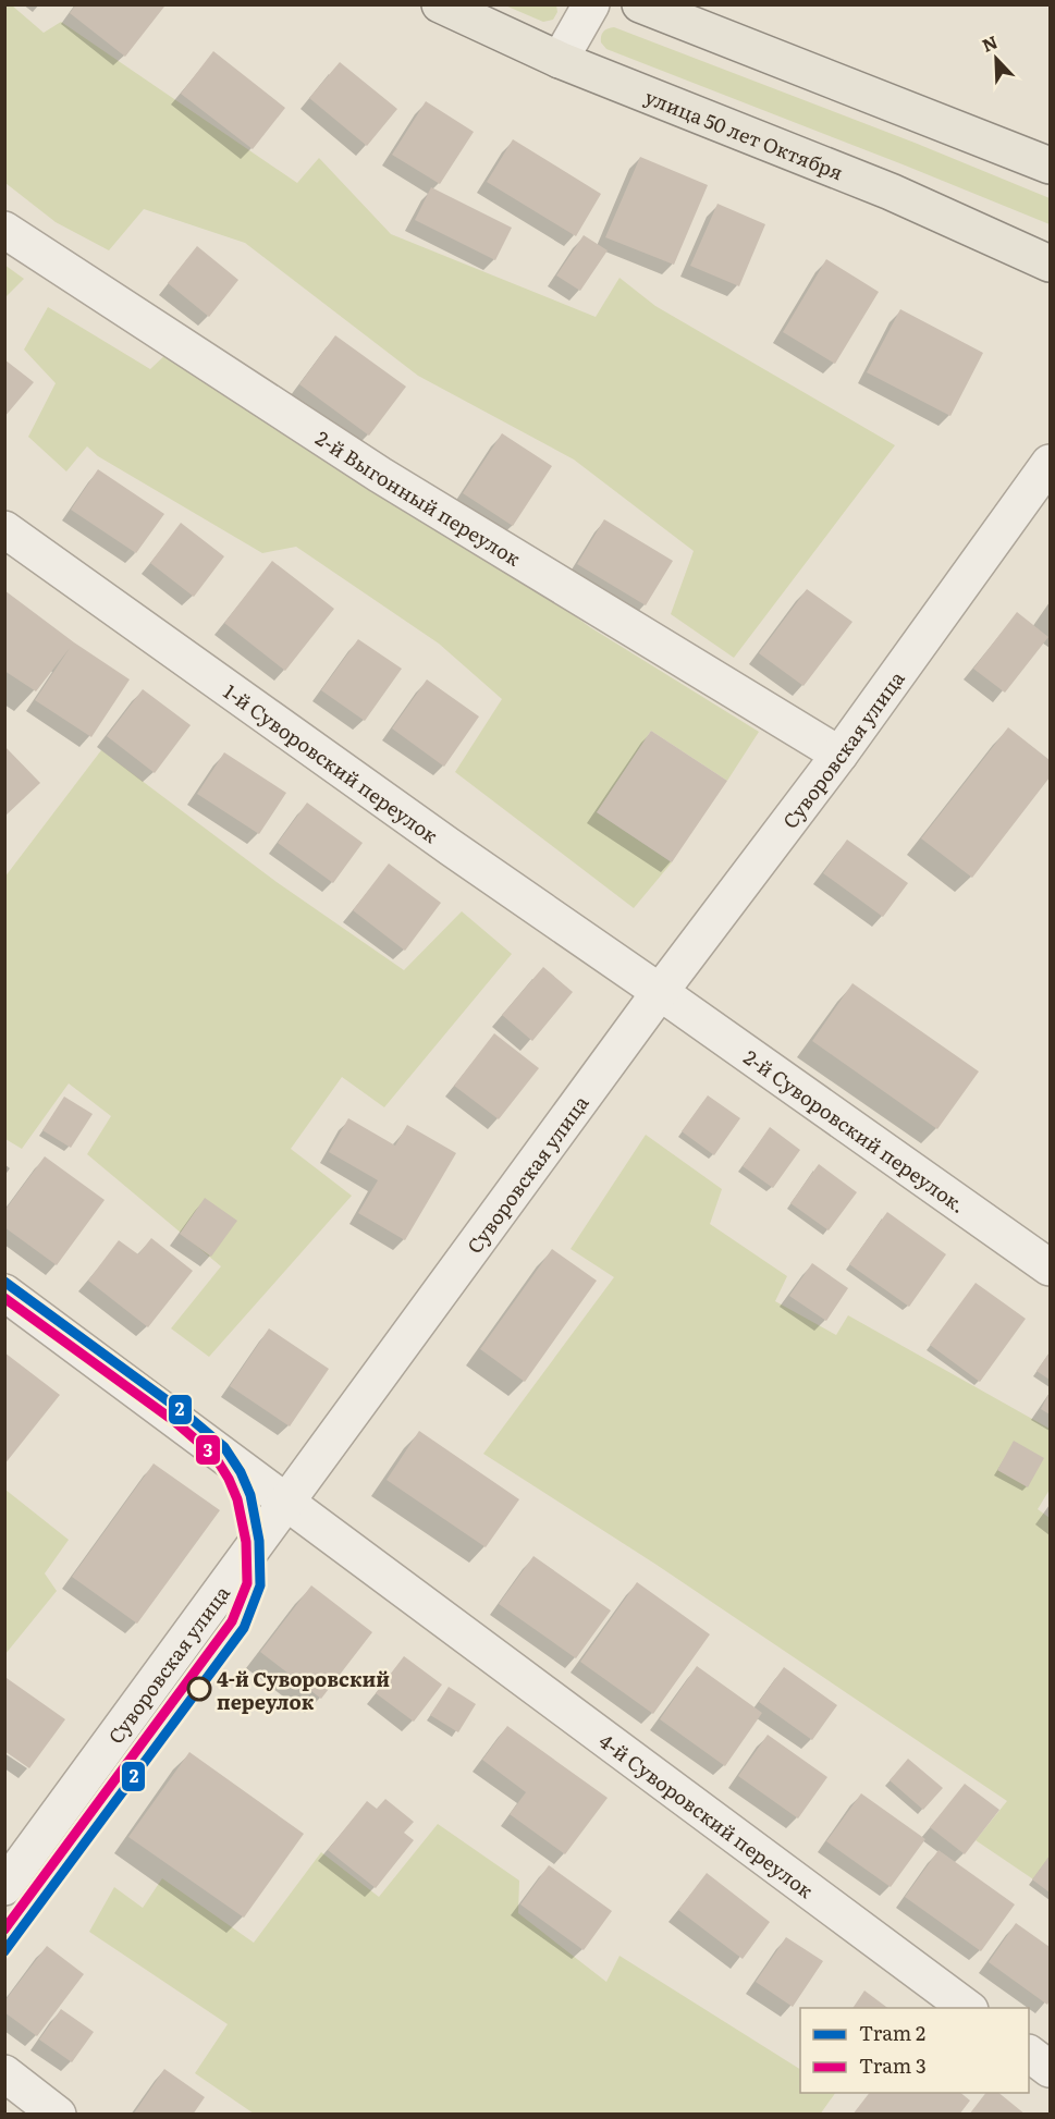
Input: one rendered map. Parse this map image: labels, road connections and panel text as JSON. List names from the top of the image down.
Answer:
{
  "streets": {
    "main road": ["улица 50 лет Октября"],
    "street": [
      "2-й Выгонный переулок",
      "Суворовская улица",
      "1-й Суворовский переулок",
      "2-й Суворовский переулок.",
      "4-й Суворовский переулок"
    ]
  },
  "crossings": [
    ["2-й Выгонный переулок", "Суворовская улица"],
    ["Суворовская улица", "1-й Суворовский переулок"],
    ["Суворовская улица", "2-й Суворовский переулок."],
    ["Суворовская улица", "4-й Суворовский переулок"],
    ["1-й Суворовский переулок", "2-й Суворовский переулок."]
  ],
  "places": ["4-й Суворовский переулок"],
  "lines": ["tram line 2", "tram line 3"],
  "legend": ["Tram 2", "Tram 3"],
  "north": "top left"
}
